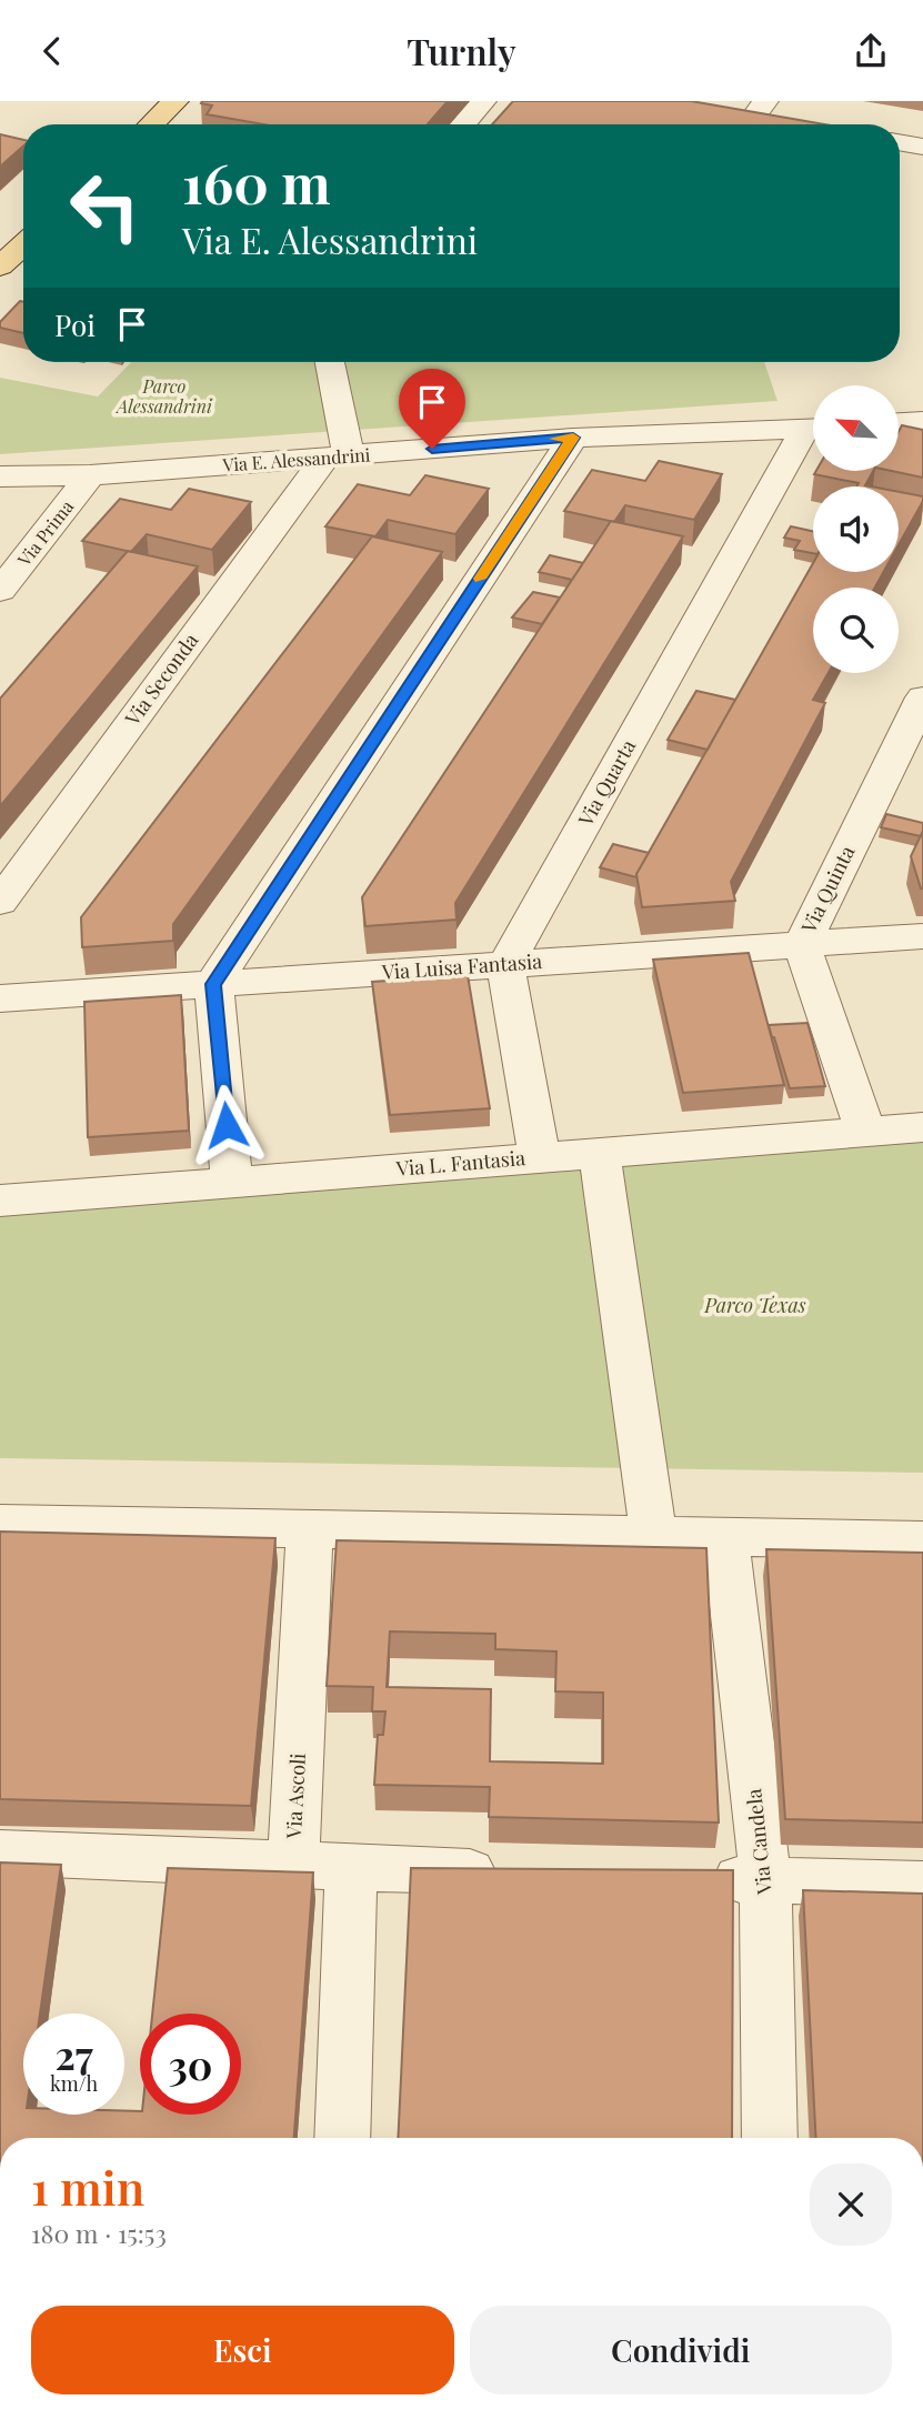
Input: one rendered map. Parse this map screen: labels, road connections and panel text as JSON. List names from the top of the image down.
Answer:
{
  "streets": {
    "street": [
      "Via E. Alessandrini",
      "Via Prima",
      "Via Seconda",
      "Via Quarta",
      "Via Quinta",
      "Via Luisa Fantasia",
      "Via L. Fantasia",
      "Via Ascoli",
      "Via Candela"
    ]
  },
  "crossings": [
    ["Via E. Alessandrini", "Via Prima"],
    ["Via E. Alessandrini", "Via Seconda"],
    ["Via Quarta", "Via Luisa Fantasia"],
    ["Via Quinta", "Via Luisa Fantasia"],
    ["Via Quinta", "Via L. Fantasia"]
  ],
  "parks": ["Parco Alessandrini", "Parco Texas"],
  "north": "top left",
  "page": {
    "header": "Turnly",
    "turn": ["160 m", "Via E. Alessandrini"],
    "then": "Poi",
    "speed": "27 km/h",
    "limit": "30",
    "heading": ["1 min", "180 m · 15:53"],
    "buttons": ["Esci", "Condividi"]
  }
}
